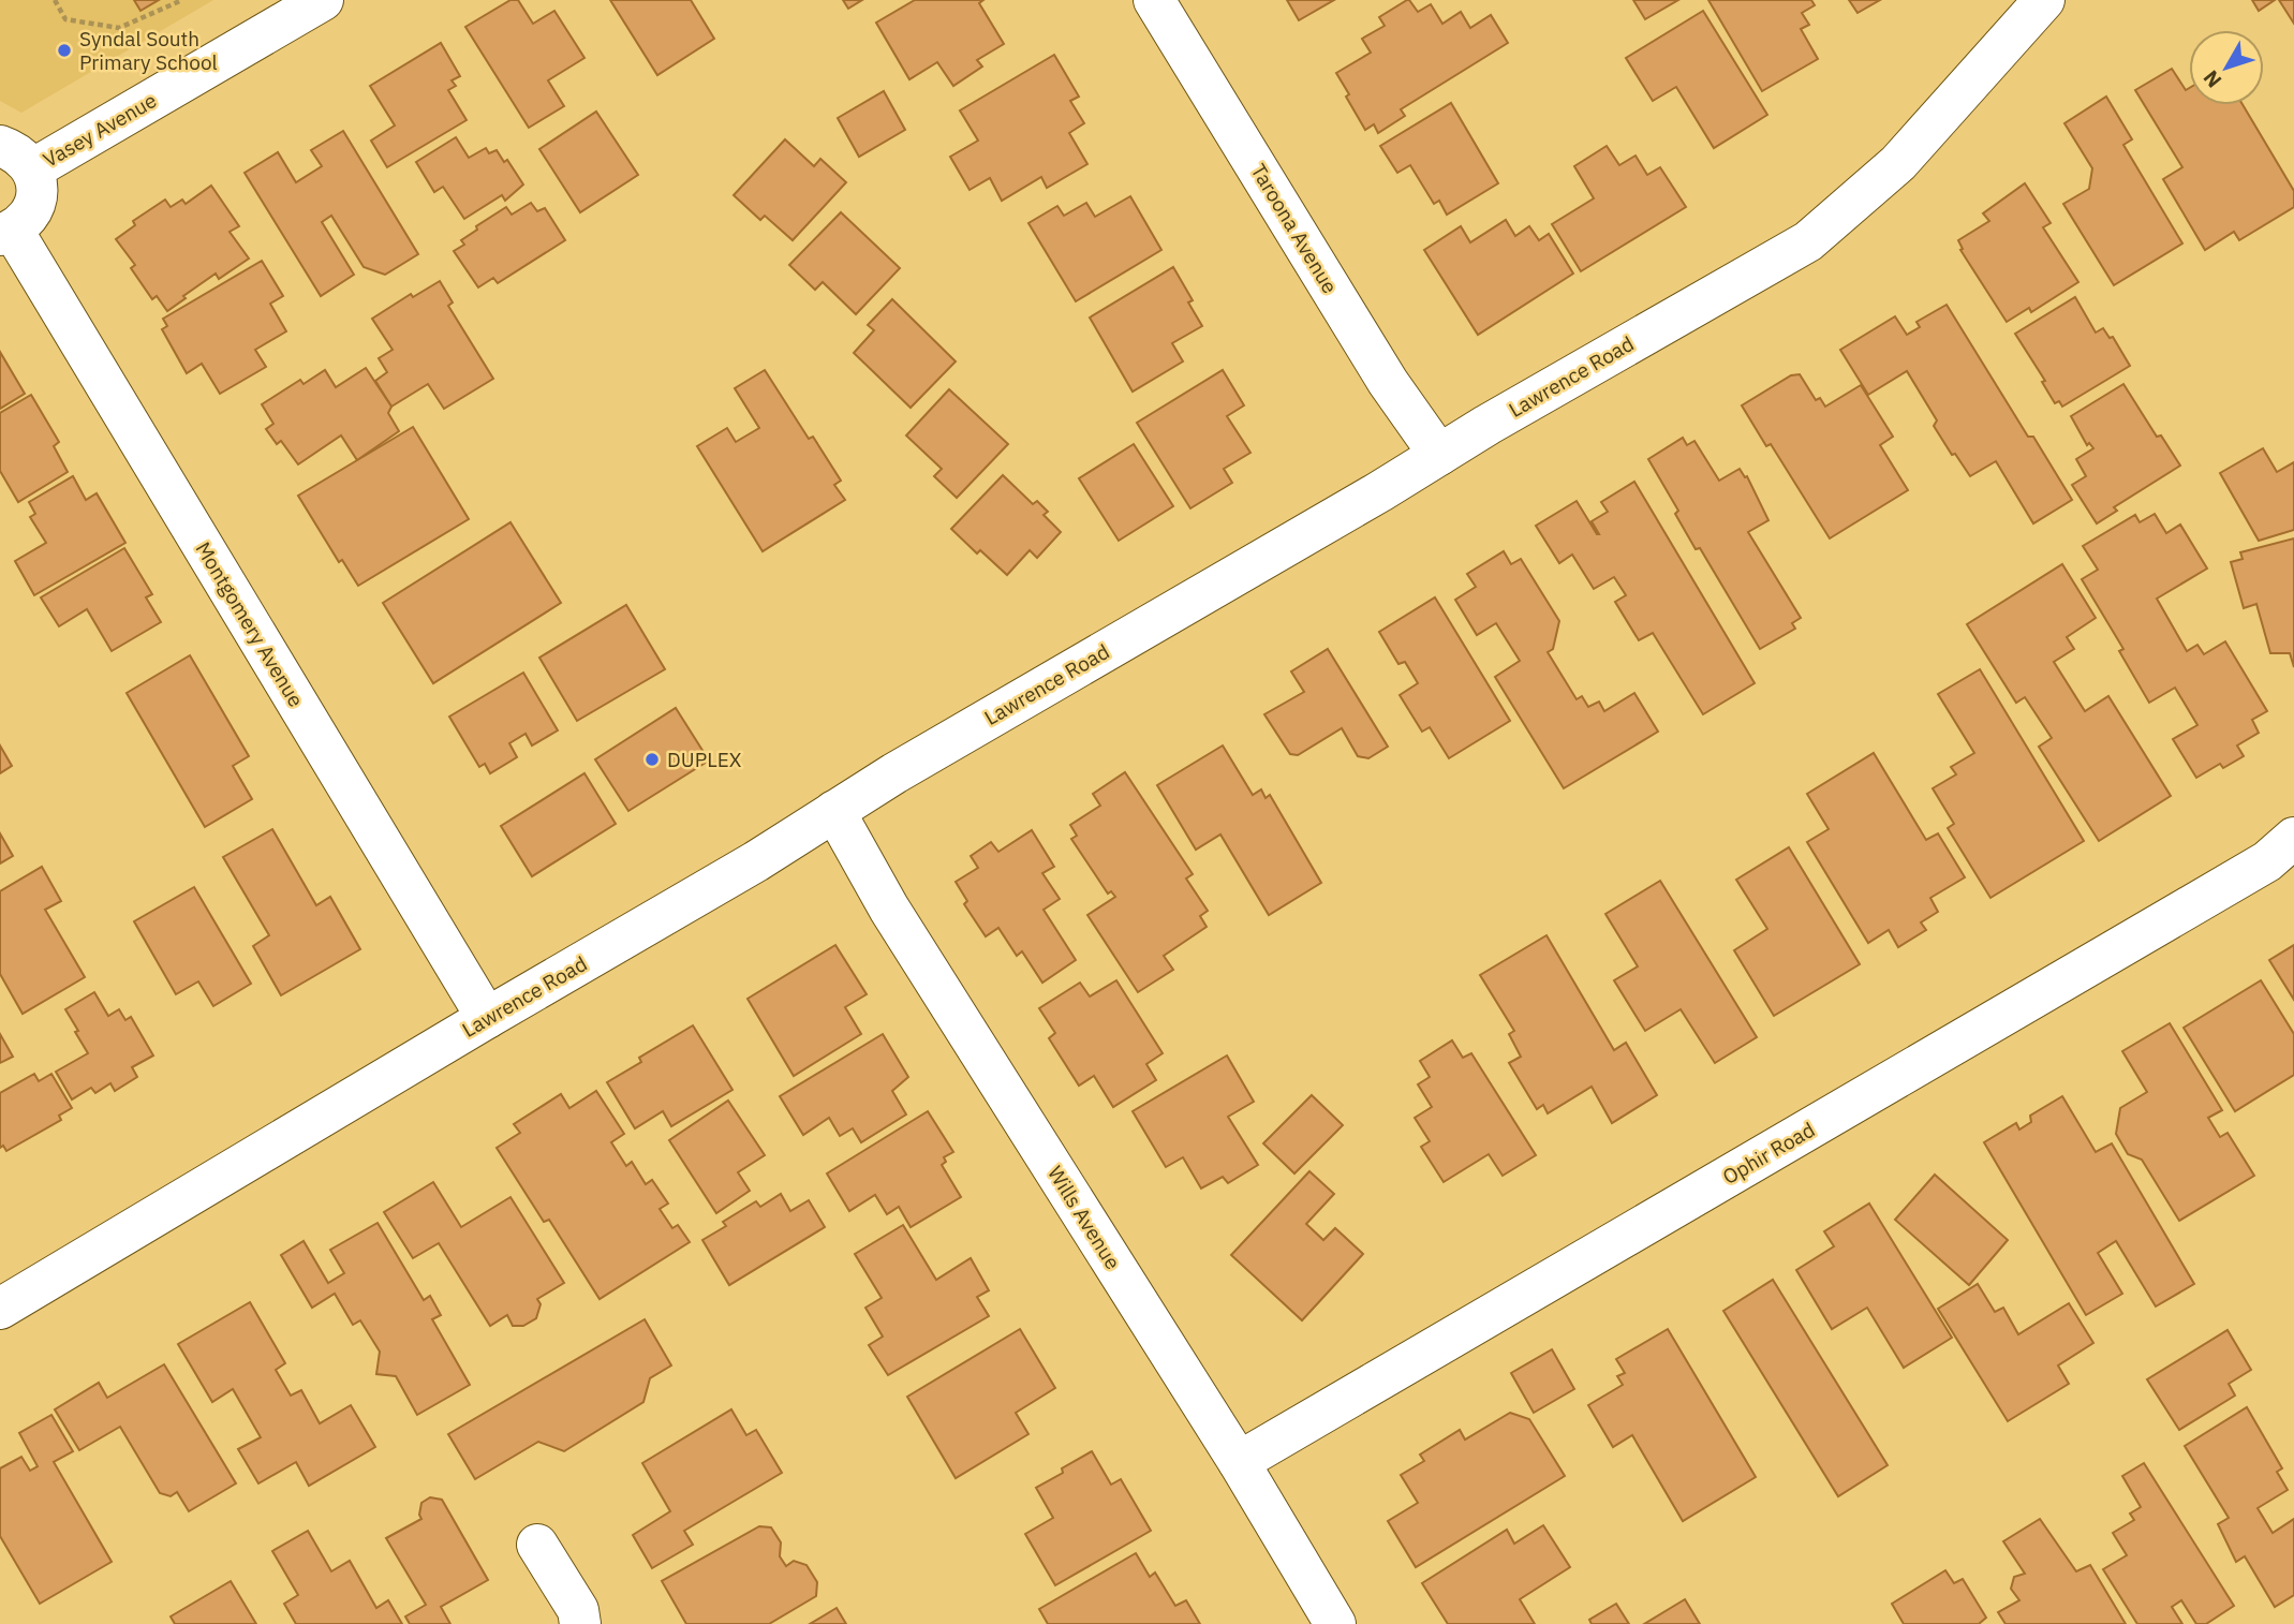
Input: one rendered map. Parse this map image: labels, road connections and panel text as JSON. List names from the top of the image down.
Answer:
{
  "streets": {
    "street": [
      "Vasey Avenue",
      "Taroona Avenue",
      "Lawrence Road",
      "Montgomery Avenue",
      "Ophir Road",
      "Wills Avenue"
    ]
  },
  "crossings": [
    ["Taroona Avenue", "Lawrence Road"],
    ["Lawrence Road", "Montgomery Avenue"],
    ["Lawrence Road", "Wills Avenue"],
    ["Ophir Road", "Wills Avenue"]
  ],
  "places": ["Syndal South Primary School", "DUPLEX"],
  "north": "bottom left"
}
